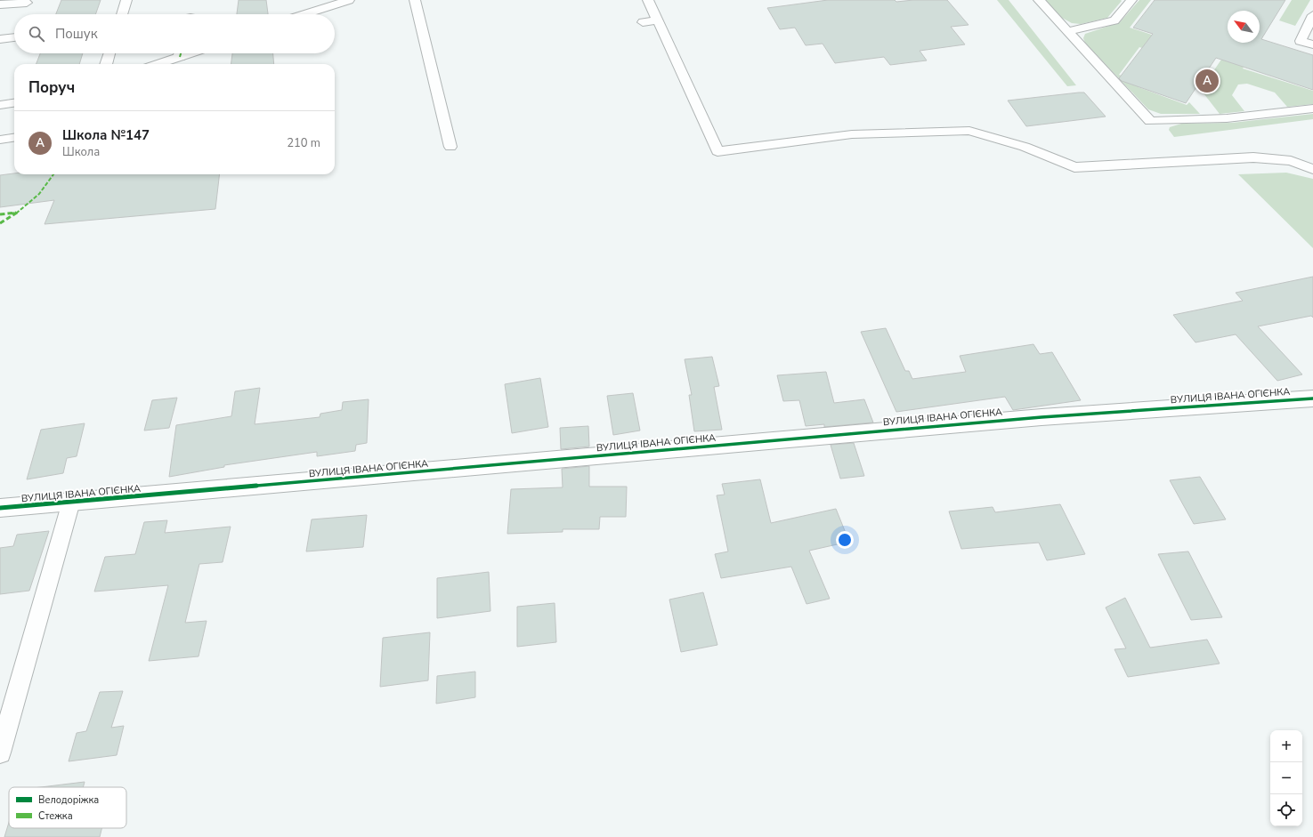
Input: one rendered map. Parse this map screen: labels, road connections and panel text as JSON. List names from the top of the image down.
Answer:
{
  "streets": {
    "street": ["ВУЛИЦЯ ІВАНА ОГІЄНКА"]
  },
  "legend": ["Велодоріжка", "Стежка"],
  "north": "top left",
  "page": {
    "search": "Пошук",
    "heading": "Поруч",
    "pins": "A",
    "list": [
      {
        "mark": "A",
        "name": "Школа №147",
        "note": "Школа",
        "value": "210 m"
      }
    ],
    "map_buttons": ["+", "−"]
  }
}
